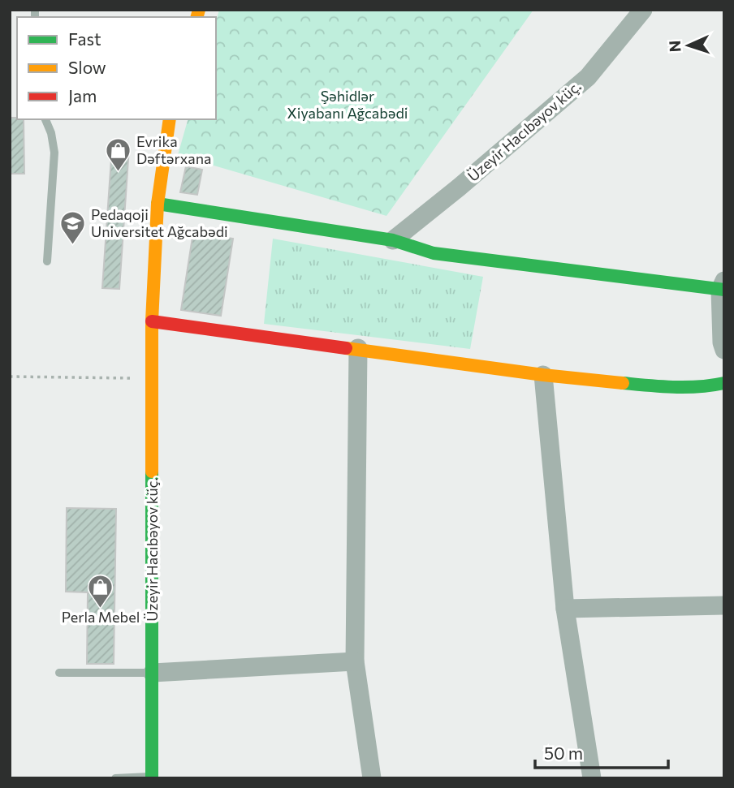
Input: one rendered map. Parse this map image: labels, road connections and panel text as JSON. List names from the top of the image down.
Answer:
{
  "streets": {
    "street": ["Üzeyir Hacıbəyov küç."]
  },
  "parks": ["Şəhidlər Xiyabanı Ağcabədi"],
  "places": {
    "shop": ["Evrika Dəftərxana", "Perla Mebel"],
    "school or university": ["Pedaqoji Universitet Ağcabədi"]
  },
  "legend": ["Fast", "Slow", "Jam"],
  "scale_bar": "50 m",
  "north": "left"
}
